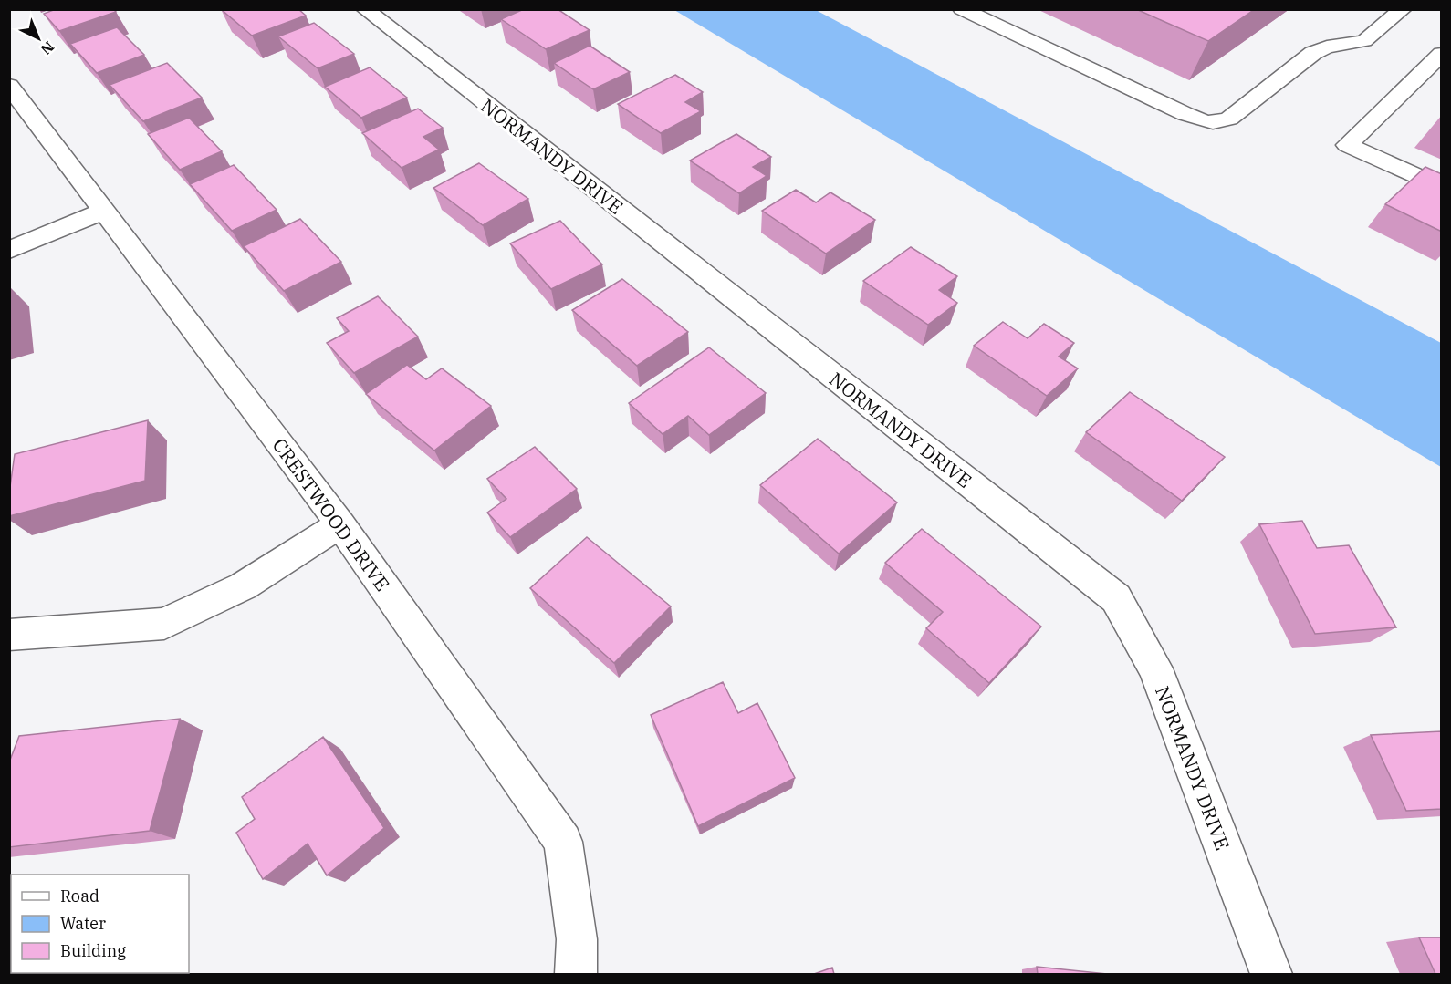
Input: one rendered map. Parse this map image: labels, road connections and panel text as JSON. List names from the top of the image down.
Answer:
{
  "streets": {
    "street": ["NORMANDY DRIVE", "CRESTWOOD DRIVE"]
  },
  "legend": ["Road", "Water", "Building"],
  "north": "bottom right"
}
